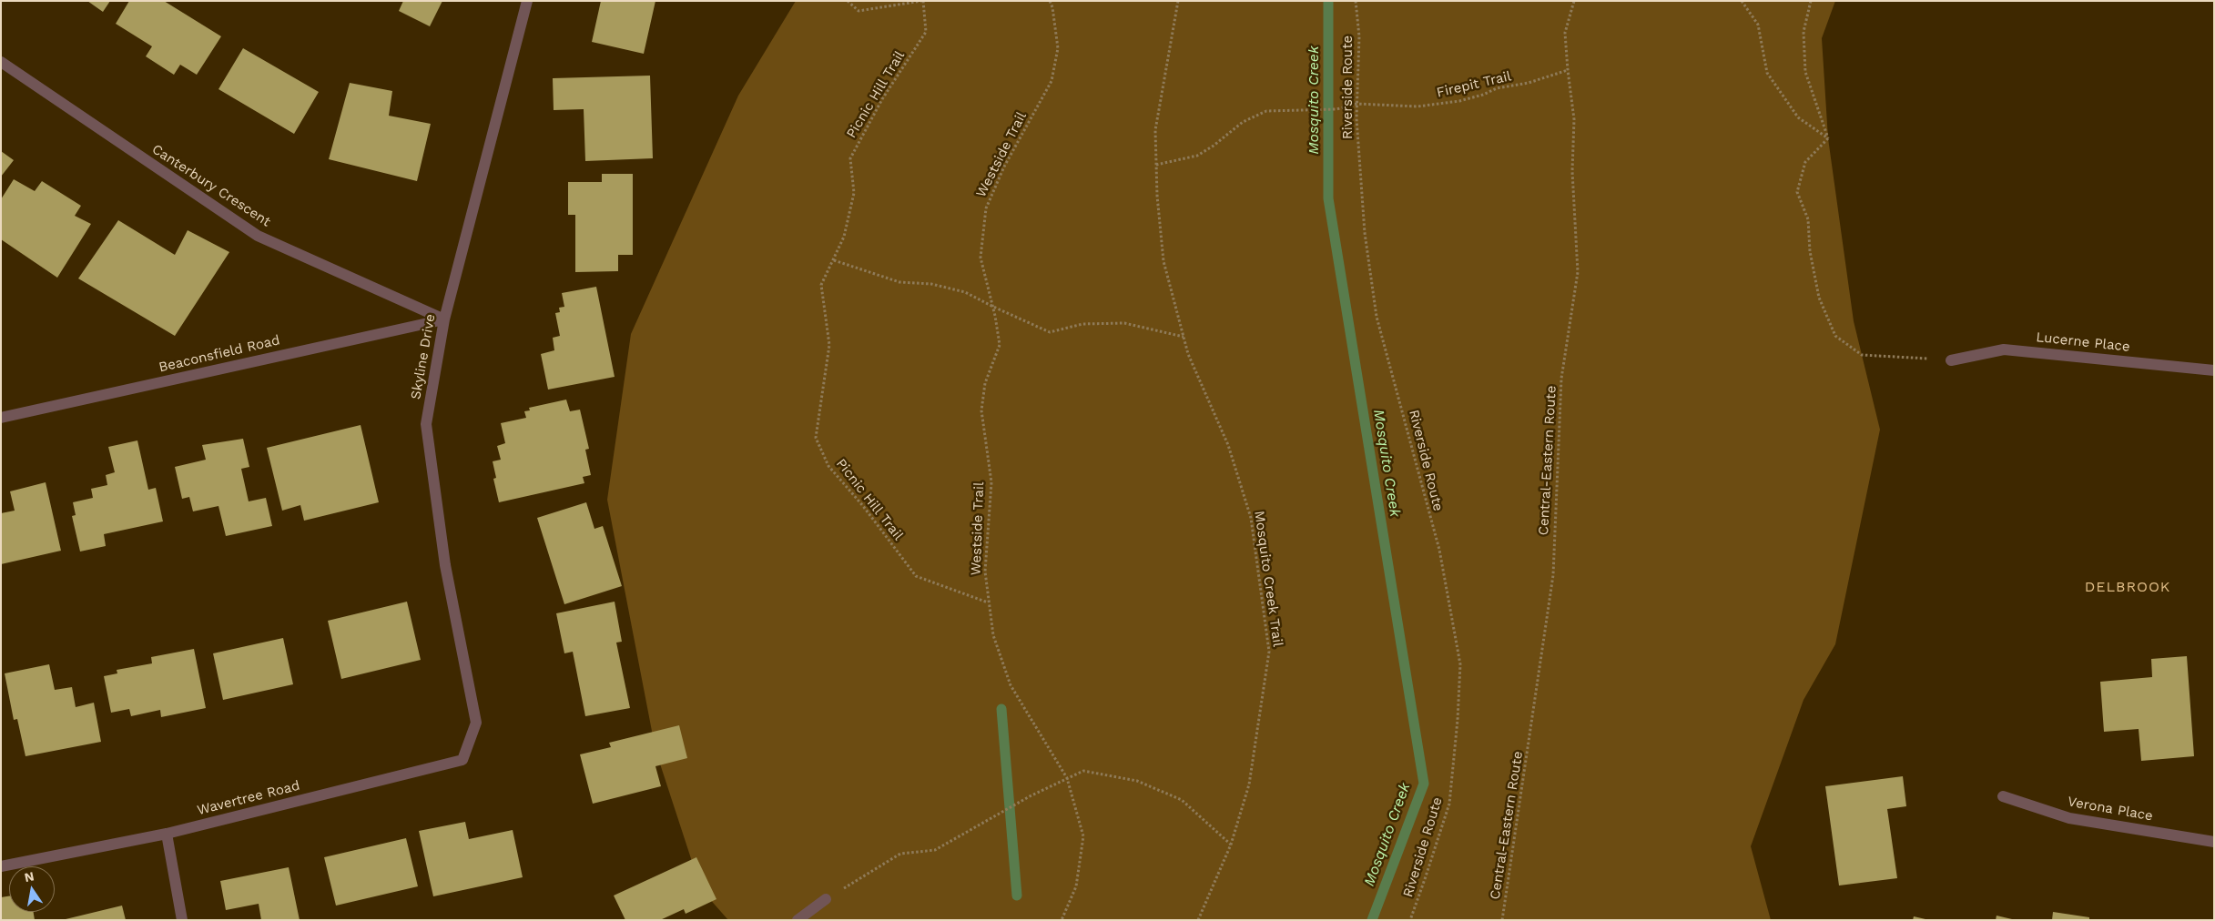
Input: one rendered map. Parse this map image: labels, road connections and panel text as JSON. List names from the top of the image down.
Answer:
{
  "streets": {
    "street": [
      "Canterbury Crescent",
      "Lucerne Place",
      "Beaconsfield Road",
      "Skyline Drive",
      "Wavertree Road",
      "Verona Place"
    ],
    "path": [
      "Firepit Trail",
      "Riverside Route",
      "Picnic Hill Trail",
      "Westside Trail",
      "Central-Eastern Route",
      "Mosquito Creek Trail"
    ]
  },
  "crossings": [
    ["Firepit Trail", "Riverside Route"],
    ["Firepit Trail", "Central-Eastern Route"],
    ["Firepit Trail", "Mosquito Creek Trail"],
    ["Picnic Hill Trail", "Westside Trail"],
    ["Canterbury Crescent", "Beaconsfield Road"],
    ["Canterbury Crescent", "Skyline Drive"],
    ["Beaconsfield Road", "Skyline Drive"],
    ["Skyline Drive", "Wavertree Road"]
  ],
  "districts": ["DELBROOK"],
  "water": ["Mosquito Creek"],
  "north": "top"
}
